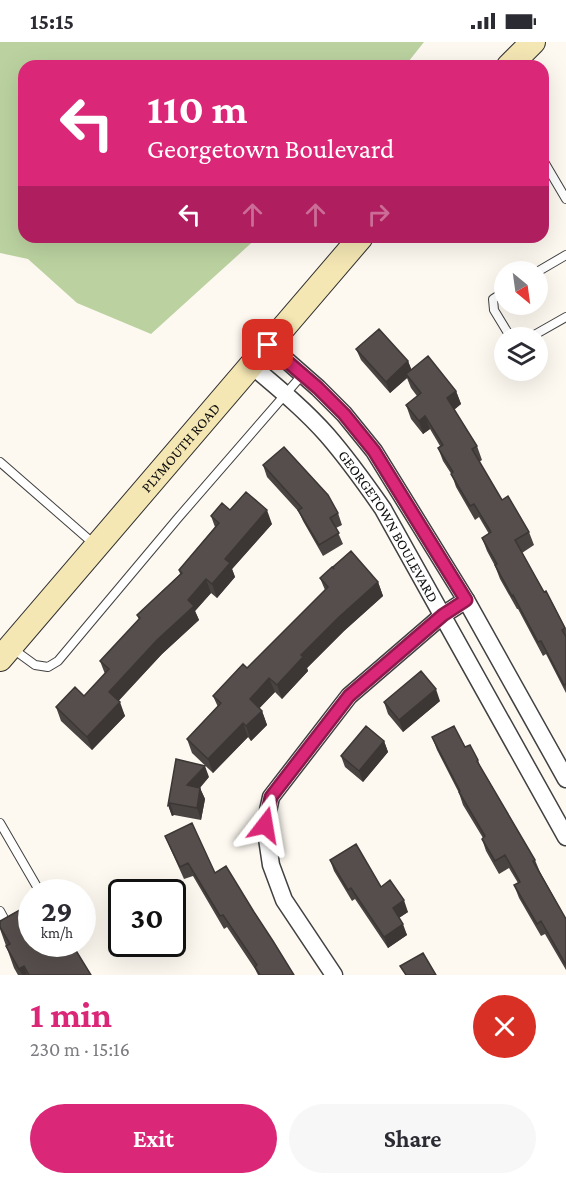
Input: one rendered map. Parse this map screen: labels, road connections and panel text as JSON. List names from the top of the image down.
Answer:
{
  "streets": {
    "main road": ["PLYMOUTH ROAD"],
    "street": ["GEORGETOWN BOULEVARD"]
  },
  "crossings": [
    ["PLYMOUTH ROAD", "GEORGETOWN BOULEVARD"]
  ],
  "north": "bottom right",
  "page": {
    "status": "15:15",
    "turn": ["110 m", "Georgetown Boulevard"],
    "speed": "29 km/h",
    "limit": "30",
    "heading": ["1 min", "230 m · 15:16"],
    "buttons": ["Exit", "Share"]
  }
}
